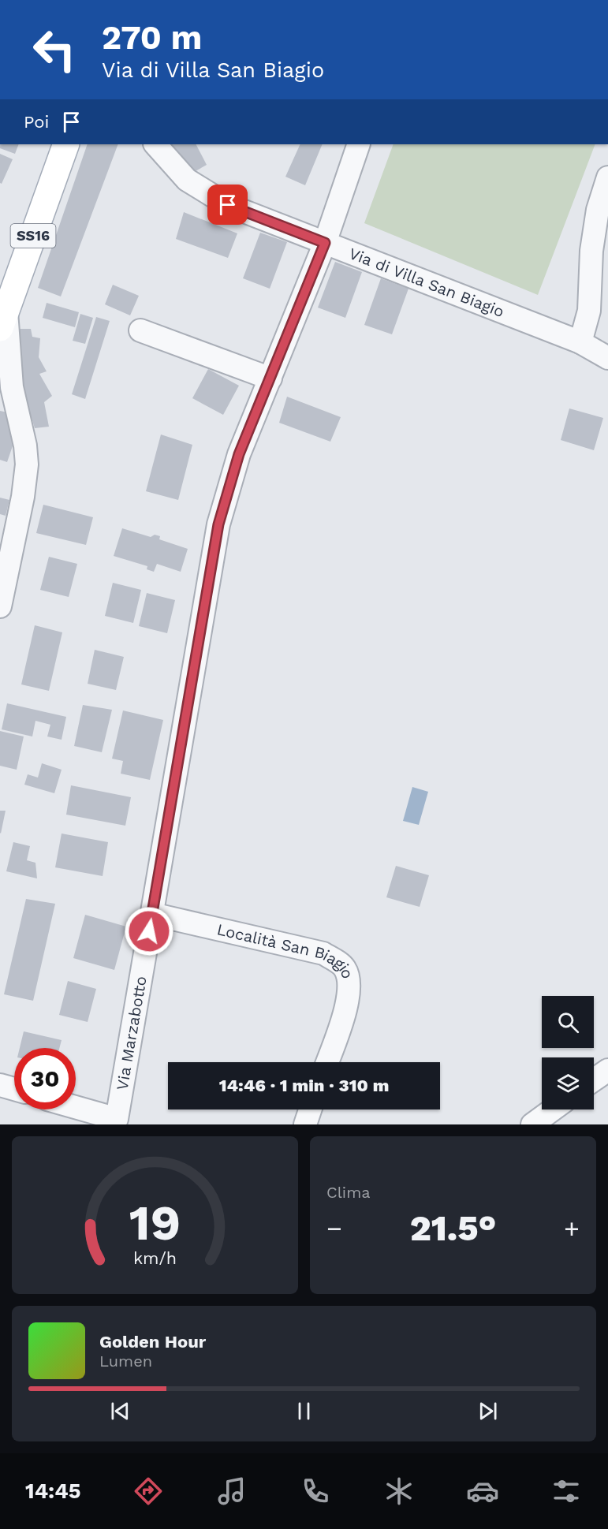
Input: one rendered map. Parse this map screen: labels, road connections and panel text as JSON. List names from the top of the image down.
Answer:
{
  "streets": {
    "main road": ["SS16"],
    "street": ["Via di Villa San Biagio", "Località San Biagio", "Via Marzabotto"]
  },
  "crossings": [
    ["Via di Villa San Biagio", "Via Marzabotto"],
    ["Località San Biagio", "Via Marzabotto"]
  ],
  "page": {
    "turn": ["270 m", "Via di Villa San Biagio"],
    "then": "Poi",
    "limit": "30",
    "trip": "14:46 · 1 min · 310 m",
    "tile": "Clima",
    "heat": ["−", "21.5°", "+"],
    "song": ["Golden Hour", "Lumen"],
    "tabs": "14:45",
    "gauge": ["19", "km/h"]
  }
}
